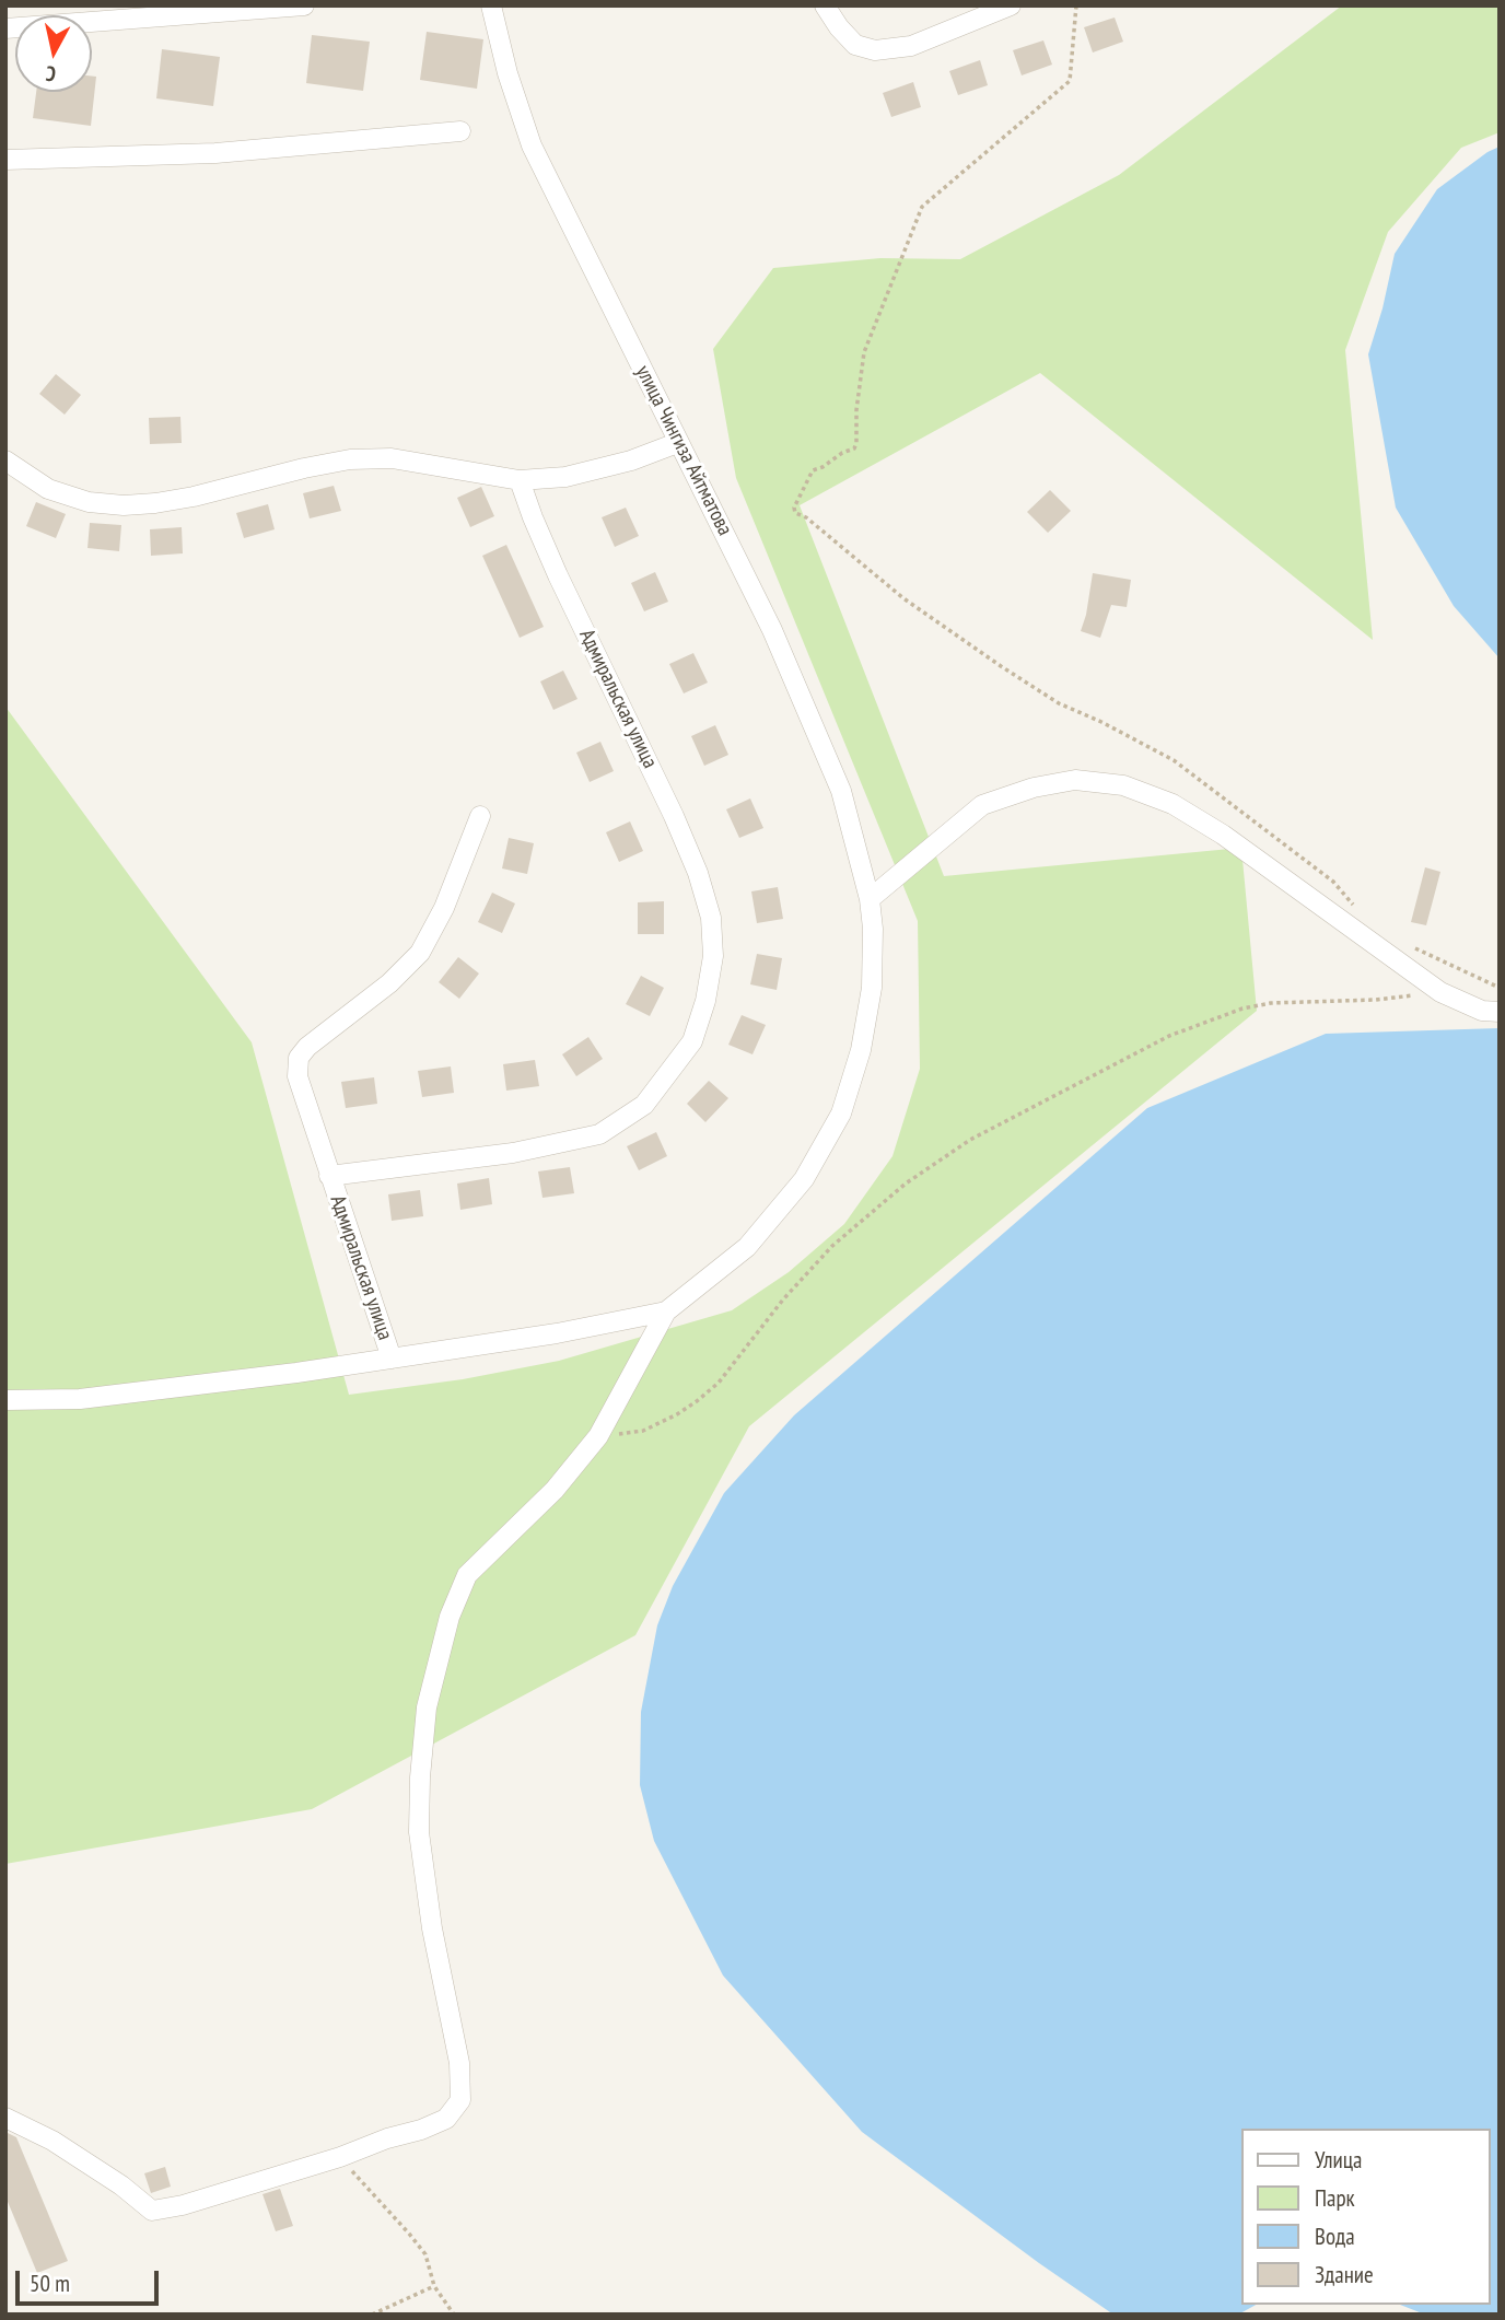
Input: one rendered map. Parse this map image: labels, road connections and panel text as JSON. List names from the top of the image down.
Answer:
{
  "streets": {
    "street": ["улица Чингиза Айтматова", "Адмиральская улица"]
  },
  "legend": [
    "Улица",
    "Парк",
    "Вода",
    "Здание"
  ],
  "scale_bar": "50 m",
  "north": "bottom"
}
